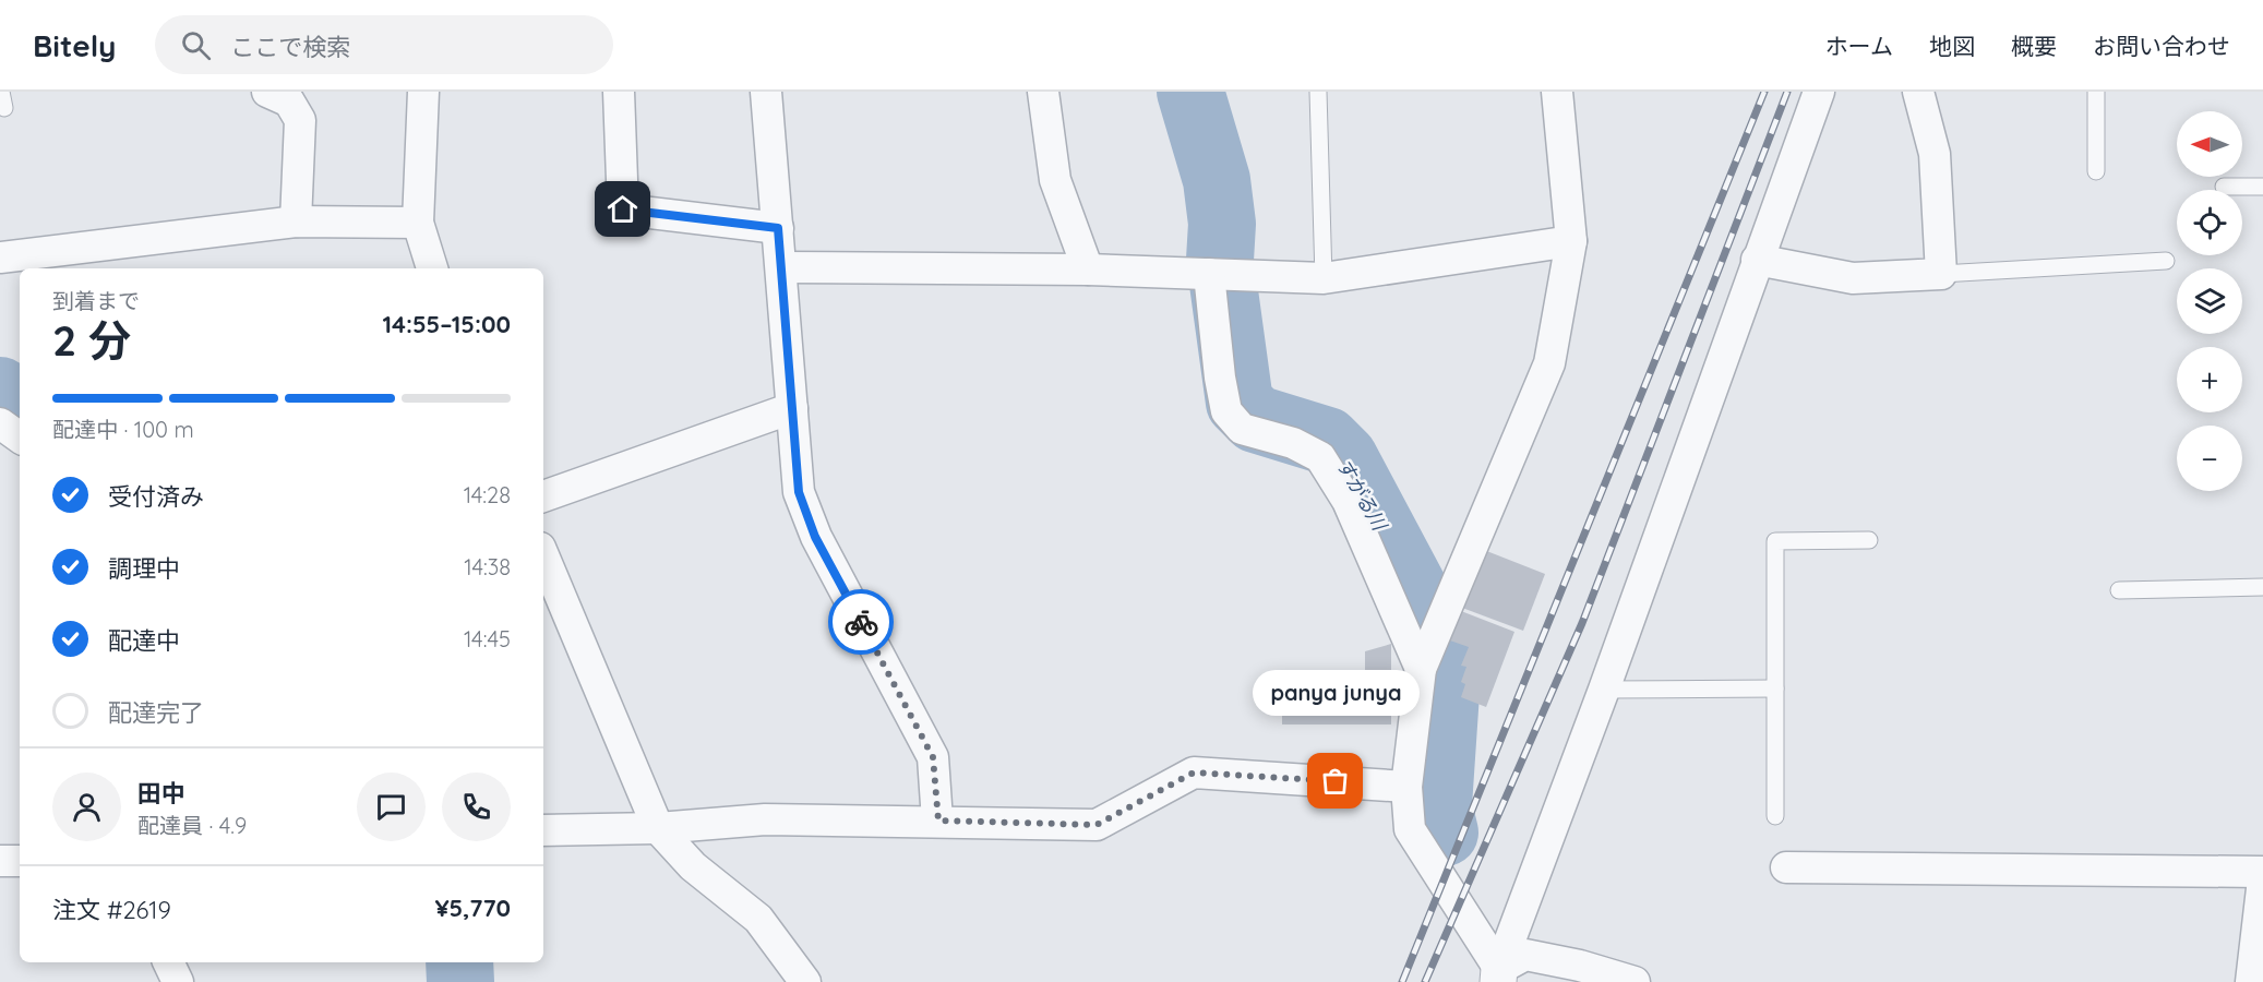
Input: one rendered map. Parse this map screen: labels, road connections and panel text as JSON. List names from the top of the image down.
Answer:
{
  "water": ["すがる川"],
  "places": ["panya junya"],
  "north": "left",
  "page": {
    "header": "Bitely",
    "search": "ここで検索",
    "nav": [
      "ホーム",
      "地図",
      "概要",
      "お問い合わせ"
    ],
    "map_buttons": ["+", "−"],
    "heading": ["2 分", "到着まで", "14:55–15:00"],
    "panel": [
      "田中",
      "配達員 · 4.9",
      "注文 #2619",
      "¥5,770"
    ],
    "bar": "配達中 · 100 m",
    "list": [
      ["受付済み", "14:28"],
      ["調理中", "14:38"],
      ["配達中", "14:45"],
      "配達完了"
    ],
    "bubble": "panya junya"
  }
}
